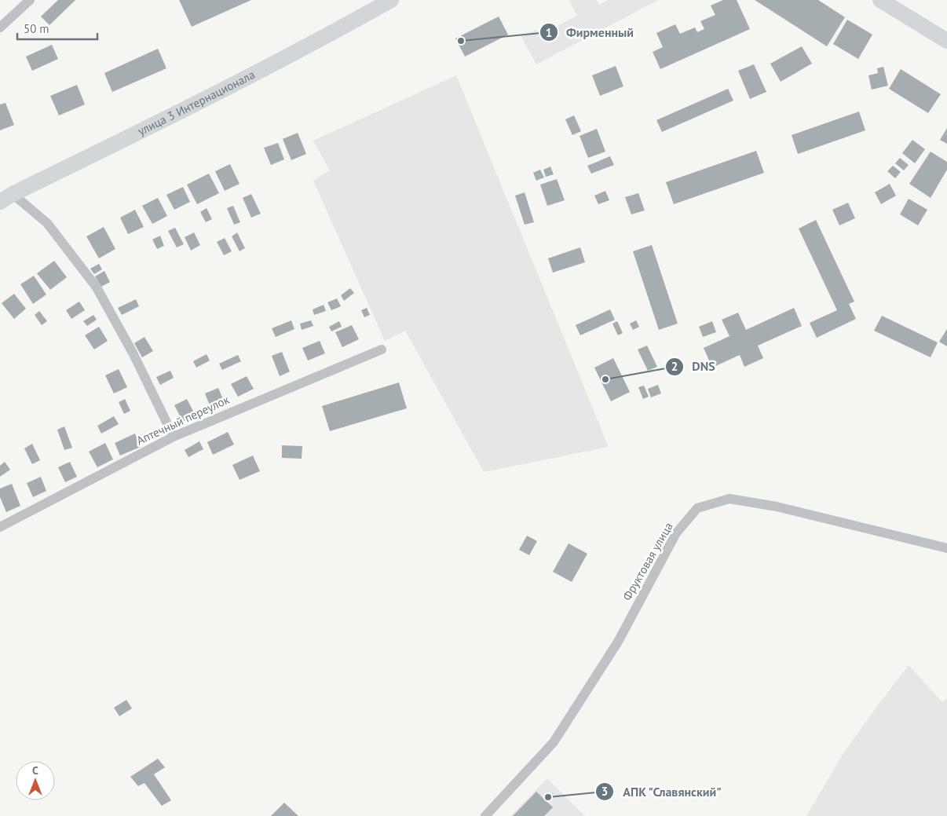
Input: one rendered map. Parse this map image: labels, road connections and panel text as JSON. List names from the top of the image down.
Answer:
{
  "streets": {
    "main road": ["улица 3 Интернационала"],
    "street": ["Аптечный переулок", "Фруктовая улица"]
  },
  "places": ["Фирменный", "DNS", "АПК \"Славянский\""],
  "scale_bar": "50 m",
  "north": "top"
}
